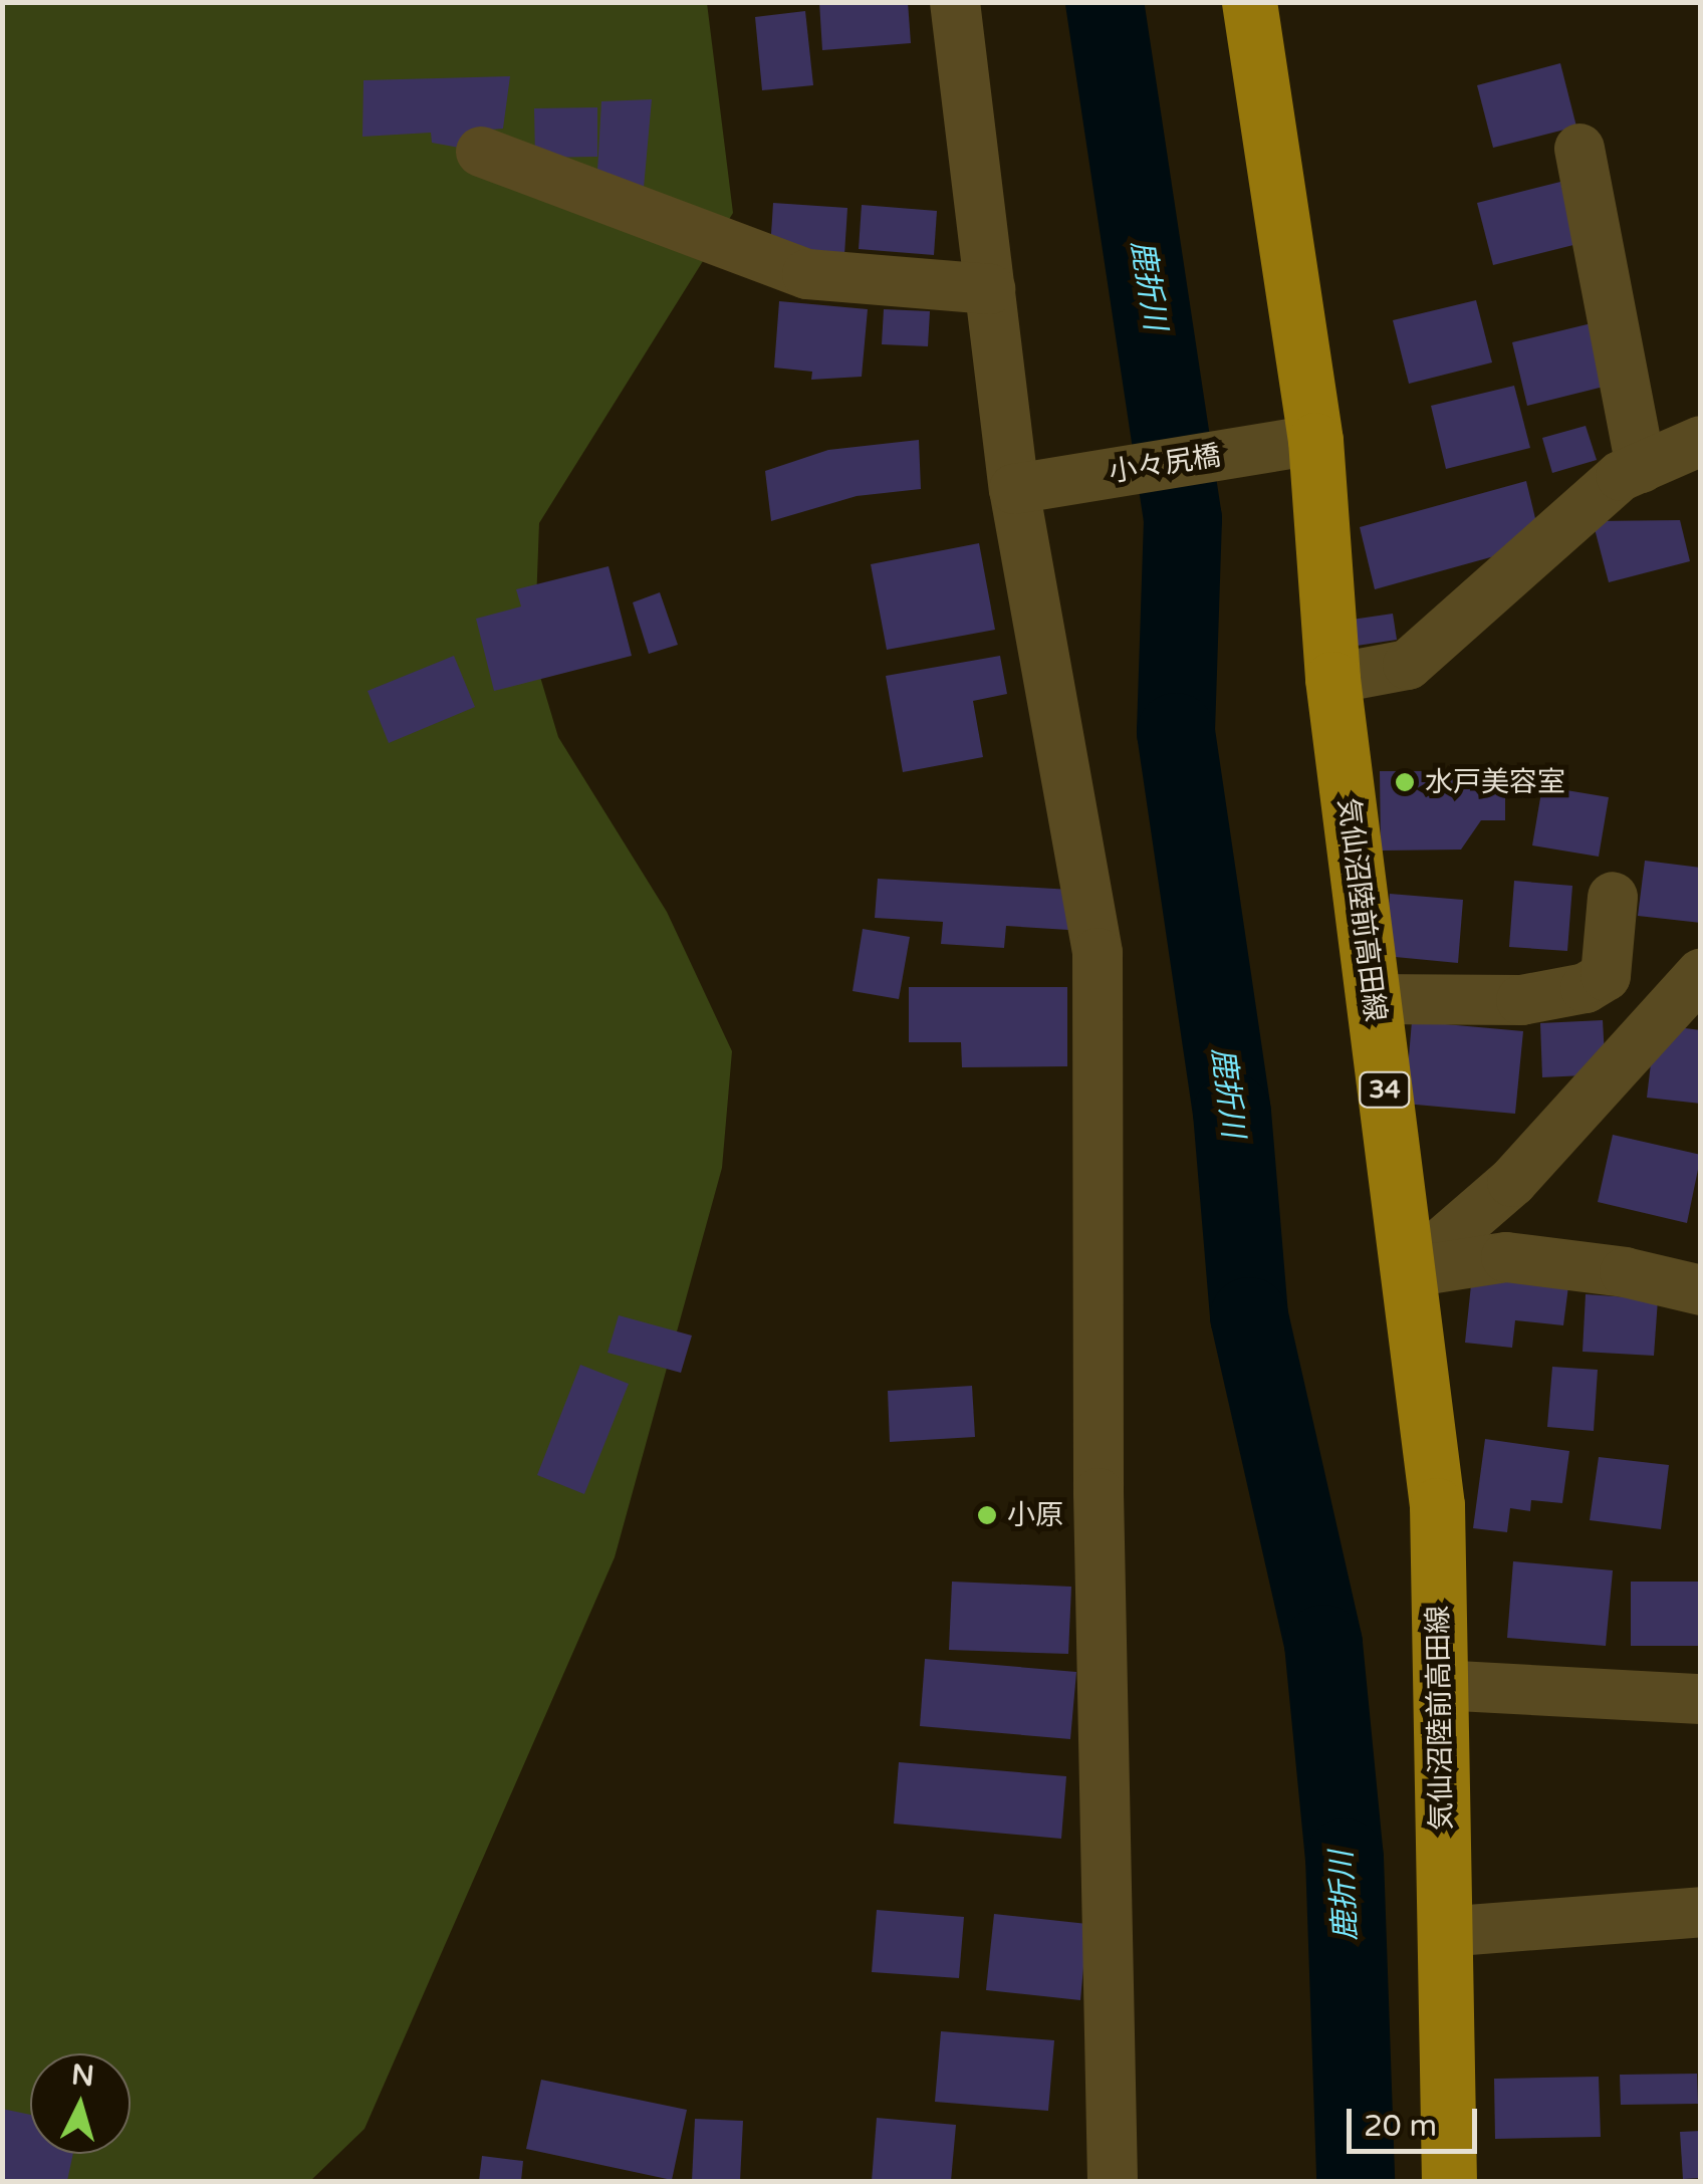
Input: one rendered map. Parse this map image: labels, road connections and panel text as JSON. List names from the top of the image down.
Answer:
{
  "streets": {
    "main road": ["気仙沼陸前高田線", "34"],
    "street": ["小々尻橋"]
  },
  "crossings": [
    ["小々尻橋", "気仙沼陸前高田線"]
  ],
  "water": ["鹿折川"],
  "places": ["水戸美容室", "小原"],
  "scale_bar": "20 m",
  "north": "top"
}
